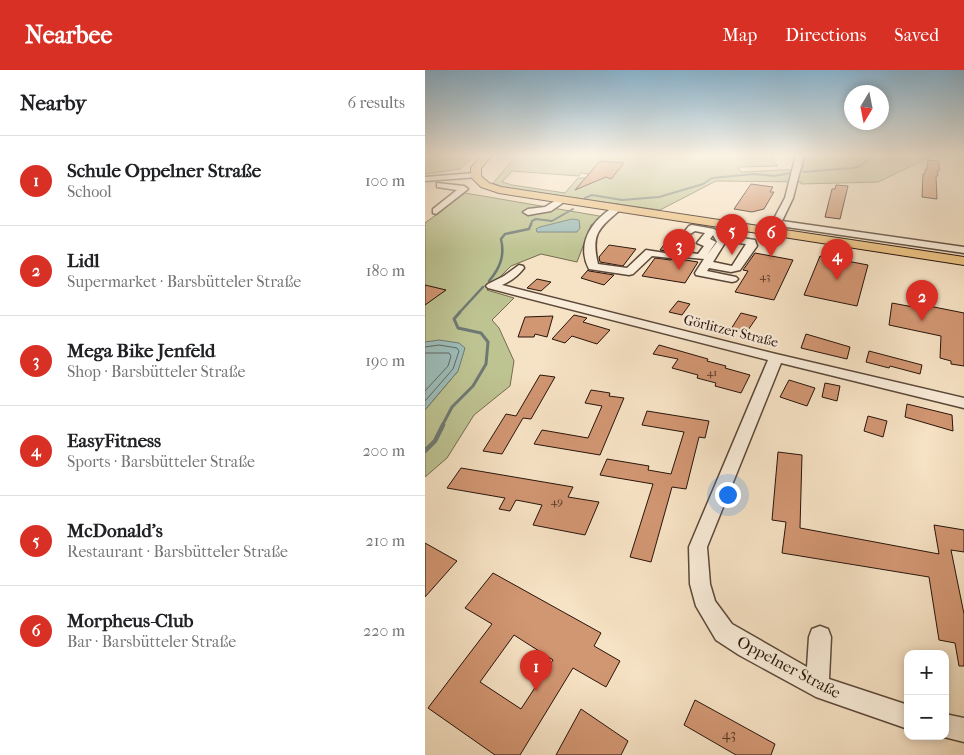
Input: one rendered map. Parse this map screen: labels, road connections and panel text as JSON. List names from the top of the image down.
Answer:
{
  "streets": {
    "street": ["Görlitzer Straße", "Oppelner Straße"]
  },
  "crossings": [
    ["Görlitzer Straße", "Oppelner Straße"]
  ],
  "house_numbers": [
    "43",
    "41",
    "49",
    "43"
  ],
  "north": "bottom",
  "page": {
    "header": "Nearbee",
    "nav": ["Map", "Directions", "Saved"],
    "heading": ["Nearby", "6 results"],
    "list": [
      {
        "mark": "1",
        "name": "Schule Oppelner Straße",
        "note": "School",
        "value": "100 m"
      },
      {
        "mark": "2",
        "name": "Lidl",
        "note": "Supermarket · Barsbütteler Straße",
        "value": "180 m"
      },
      {
        "mark": "3",
        "name": "Mega Bike Jenfeld",
        "note": "Shop · Barsbütteler Straße",
        "value": "190 m"
      },
      {
        "mark": "4",
        "name": "EasyFitness",
        "note": "Sports · Barsbütteler Straße",
        "value": "200 m"
      },
      {
        "mark": "5",
        "name": "McDonald's",
        "note": "Restaurant · Barsbütteler Straße",
        "value": "210 m"
      },
      {
        "mark": "6",
        "name": "Morpheus-Club",
        "note": "Bar · Barsbütteler Straße",
        "value": "220 m"
      }
    ],
    "pins": [
      "5",
      "6",
      "3",
      "4",
      "2",
      "1"
    ],
    "map_buttons": ["+", "−"]
  }
}
